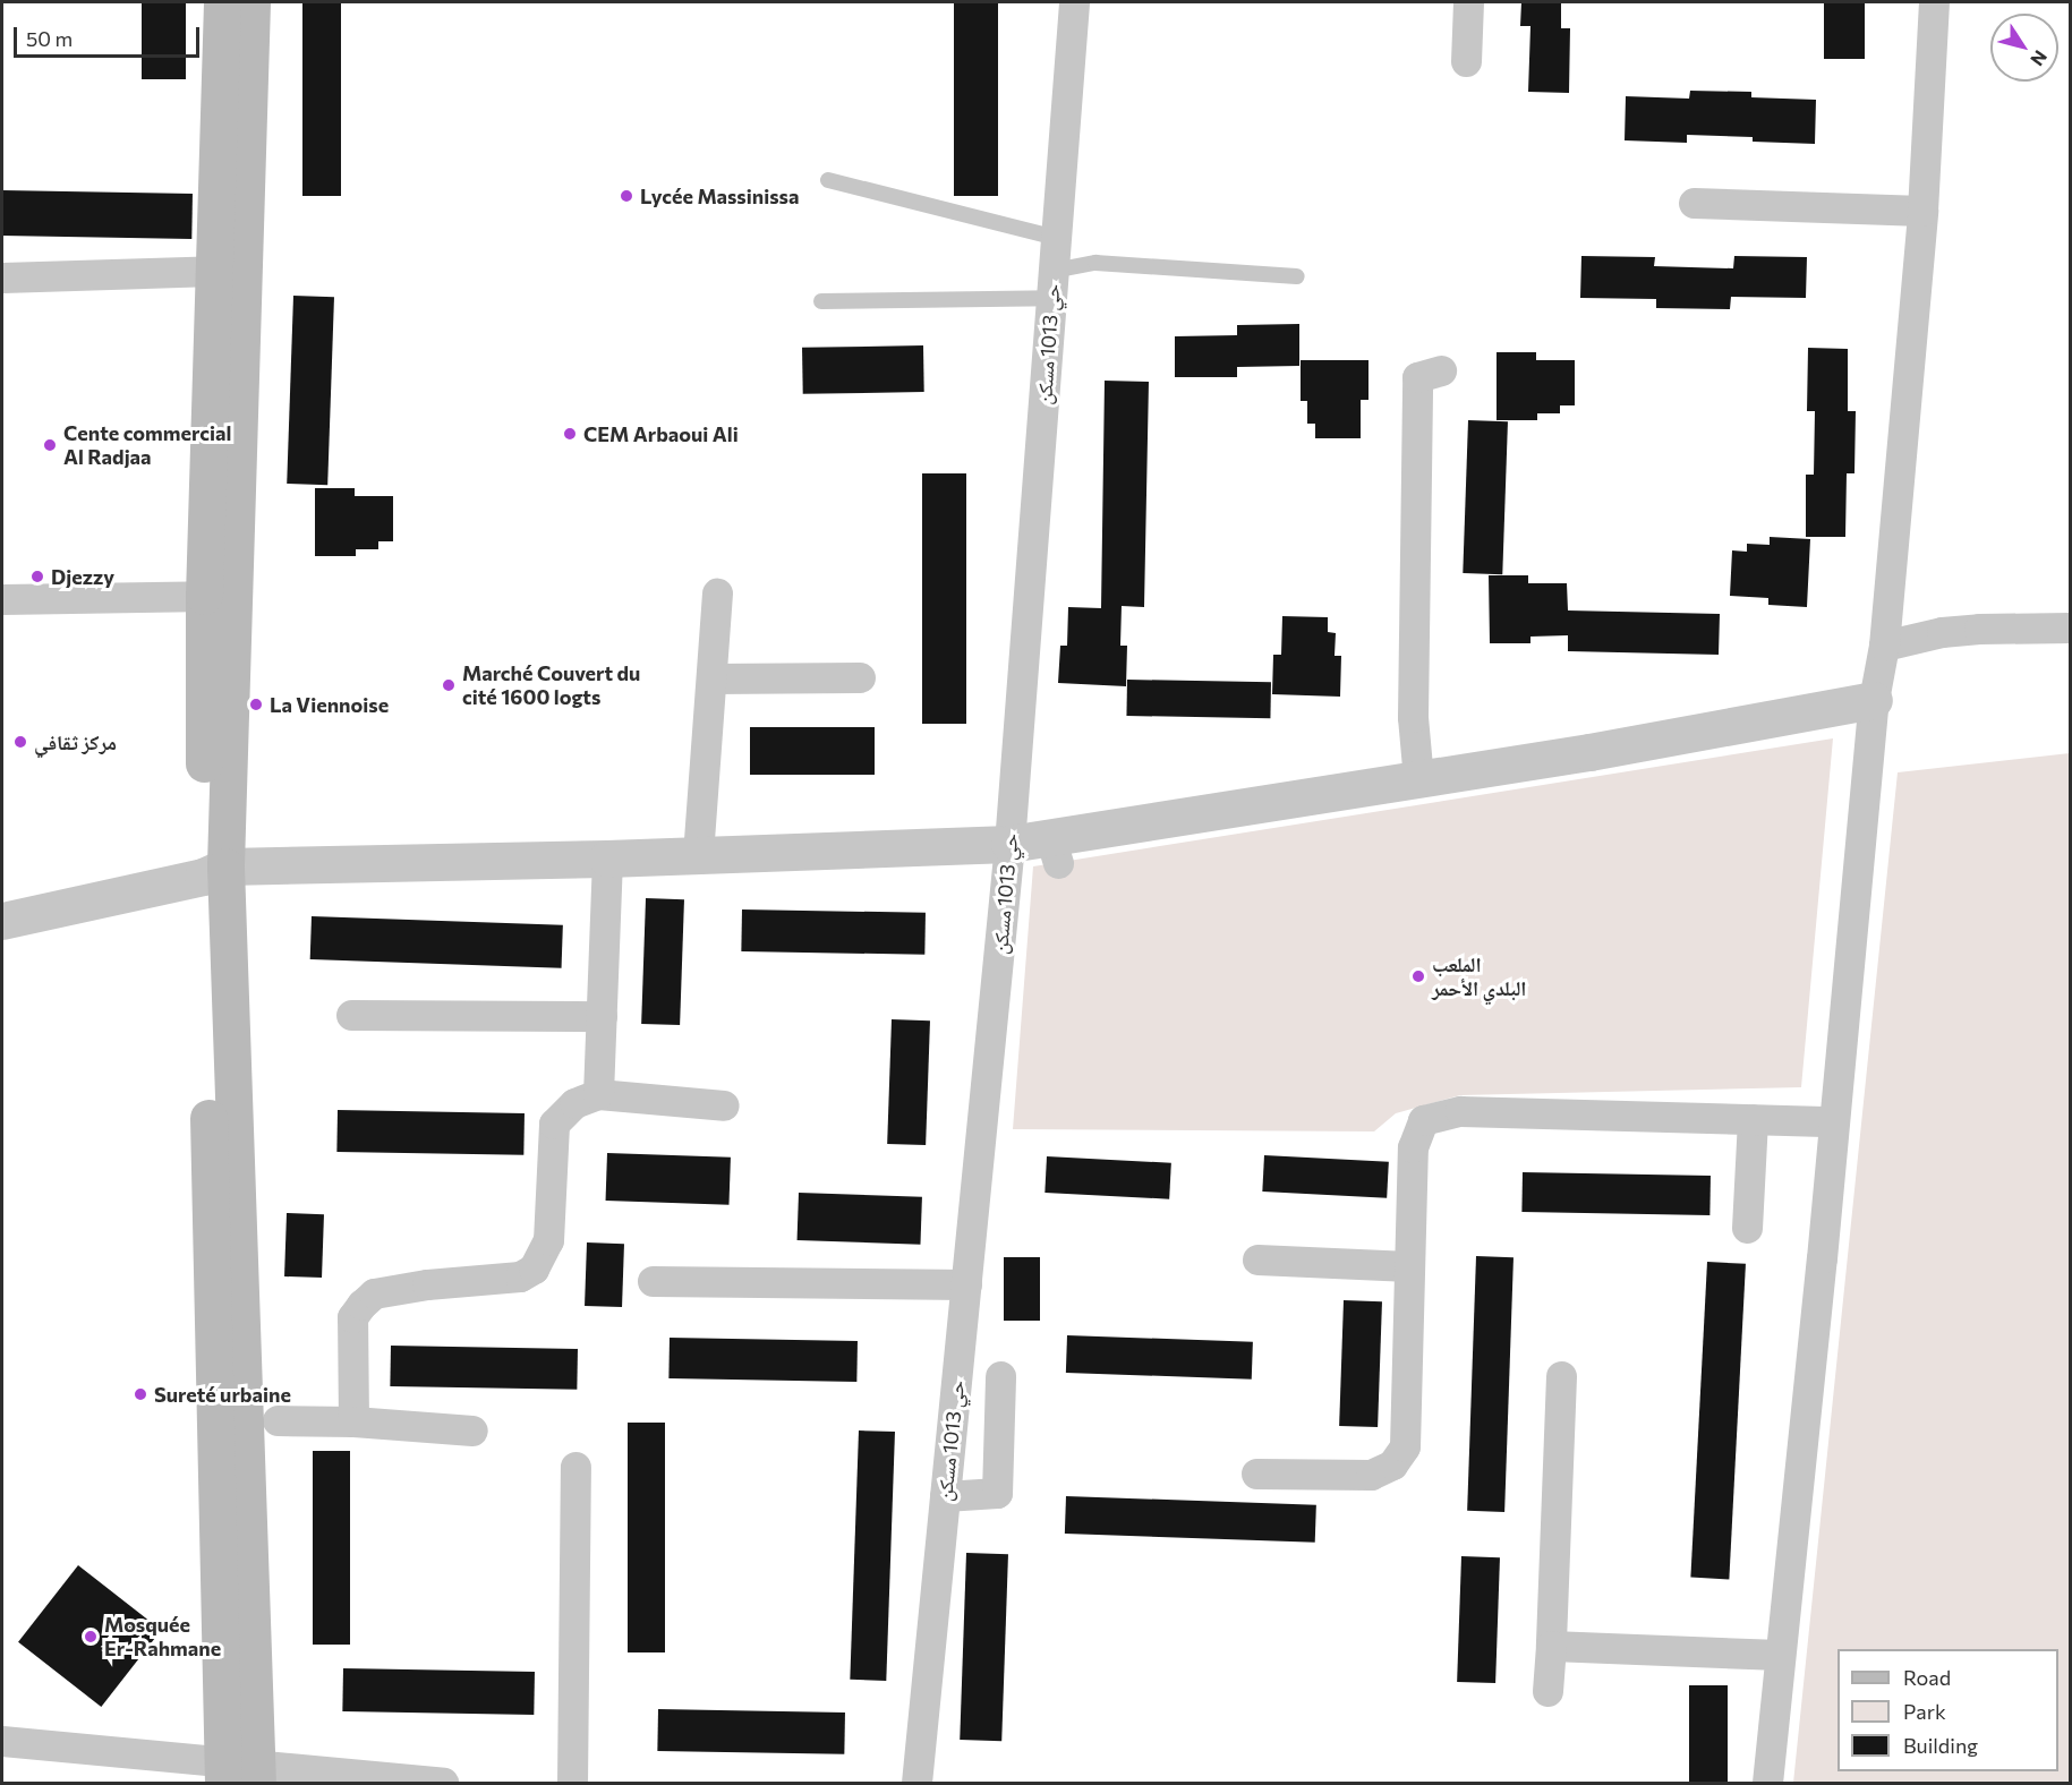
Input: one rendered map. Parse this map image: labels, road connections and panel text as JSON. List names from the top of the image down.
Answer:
{
  "streets": {
    "street": ["حي 1013 مسكن"]
  },
  "places": [
    "Lycée Massinissa",
    "CEM Arbaoui Ali",
    "Cente commercial Al Radjaa",
    "Djezzy",
    "Marché Couvert du cité 1600 logts",
    "La Viennoise",
    "مركز ثقافي",
    "الملعب البلدي الأحمر",
    "Sureté urbaine",
    "Mosquée Er-Rahmane"
  ],
  "legend": ["Road", "Park", "Building"],
  "scale_bar": "50 m",
  "north": "bottom right"
}
